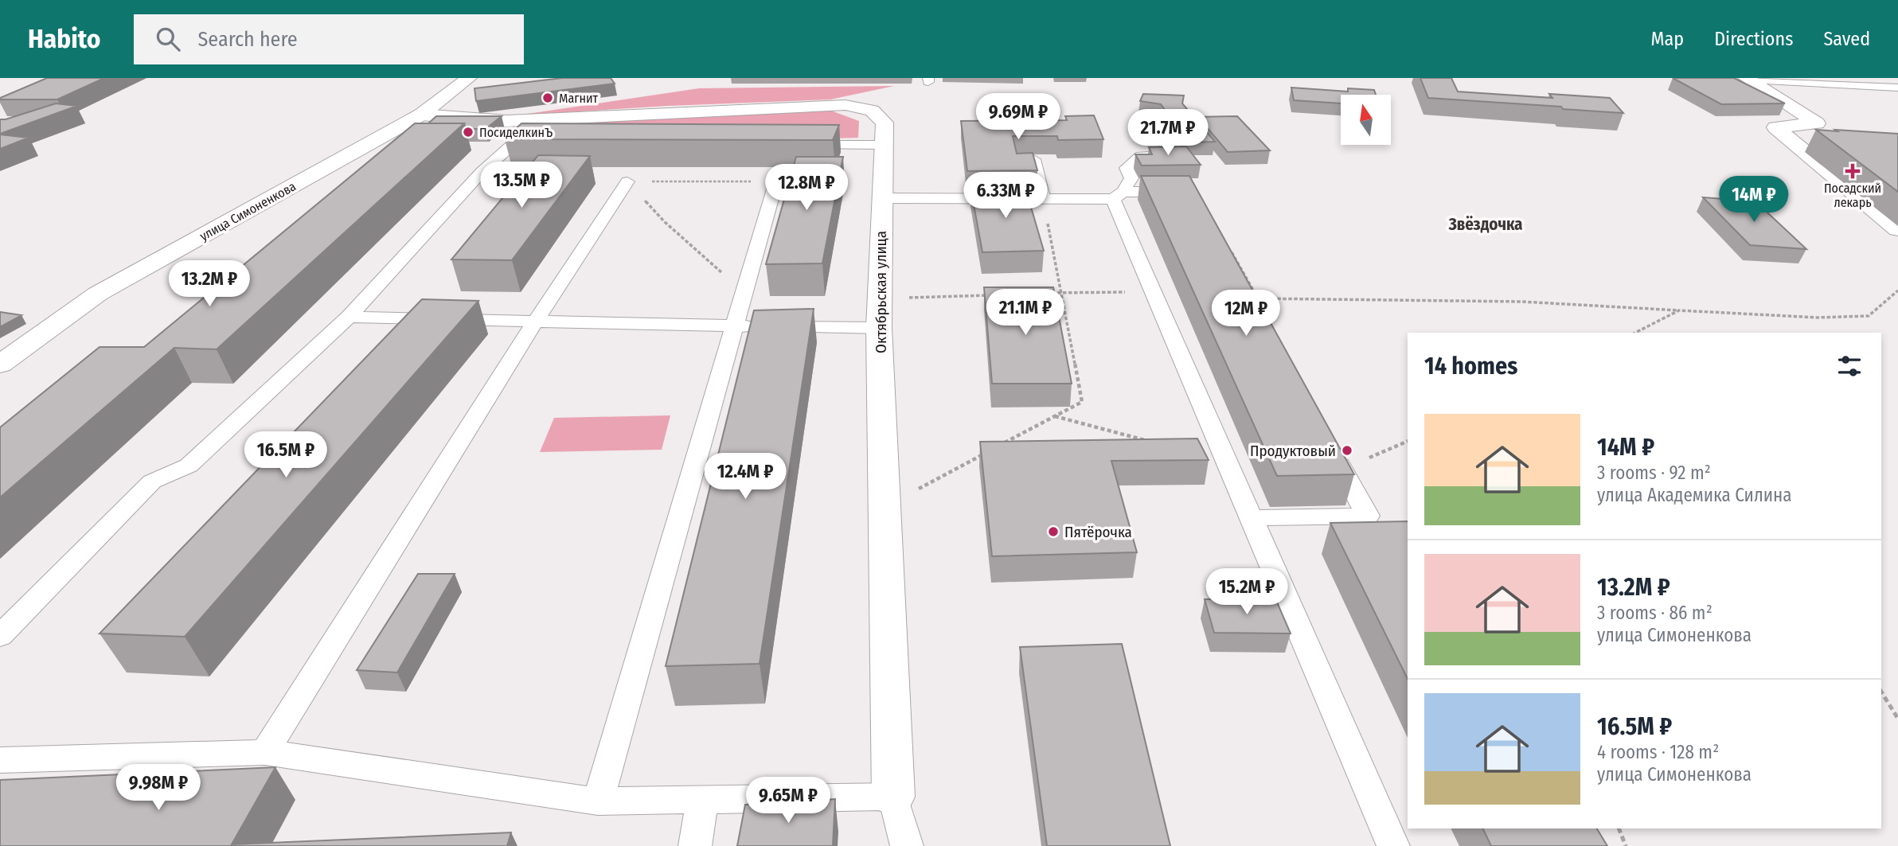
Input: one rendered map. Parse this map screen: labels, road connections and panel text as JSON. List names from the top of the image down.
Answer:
{
  "streets": {
    "street": ["улица Симоненкова", "Октябрьская улица"]
  },
  "crossings": [
    ["улица Симоненкова", "Октябрьская улица"]
  ],
  "districts": ["Звёздочка"],
  "places": {
    "other": [
      "Магнит",
      "ПосиделкинЪ",
      "Продуктовый",
      "Пятёрочка"
    ],
    "health": ["Посадский лекарь"]
  },
  "north": "top",
  "page": {
    "header": "Habito",
    "search": "Search here",
    "nav": ["Map", "Directions", "Saved"],
    "price": [
      "9.69M ₽",
      "21.7M ₽",
      "13.5M ₽",
      "12.8M ₽",
      "6.33M ₽",
      "14M ₽",
      "13.2M ₽",
      "21.1M ₽",
      "12M ₽",
      "16.5M ₽",
      "12.4M ₽",
      "15.2M ₽",
      "9.98M ₽",
      "9.65M ₽"
    ],
    "heading": "14 homes",
    "list": [
      {
        "name": "14M ₽",
        "note": "3 rooms · 92 m² · улица Академика Силина"
      },
      {
        "name": "13.2M ₽",
        "note": "3 rooms · 86 m² · улица Симоненкова"
      },
      {
        "name": "16.5M ₽",
        "note": "4 rooms · 128 m² · улица Симоненкова"
      }
    ]
  }
}
